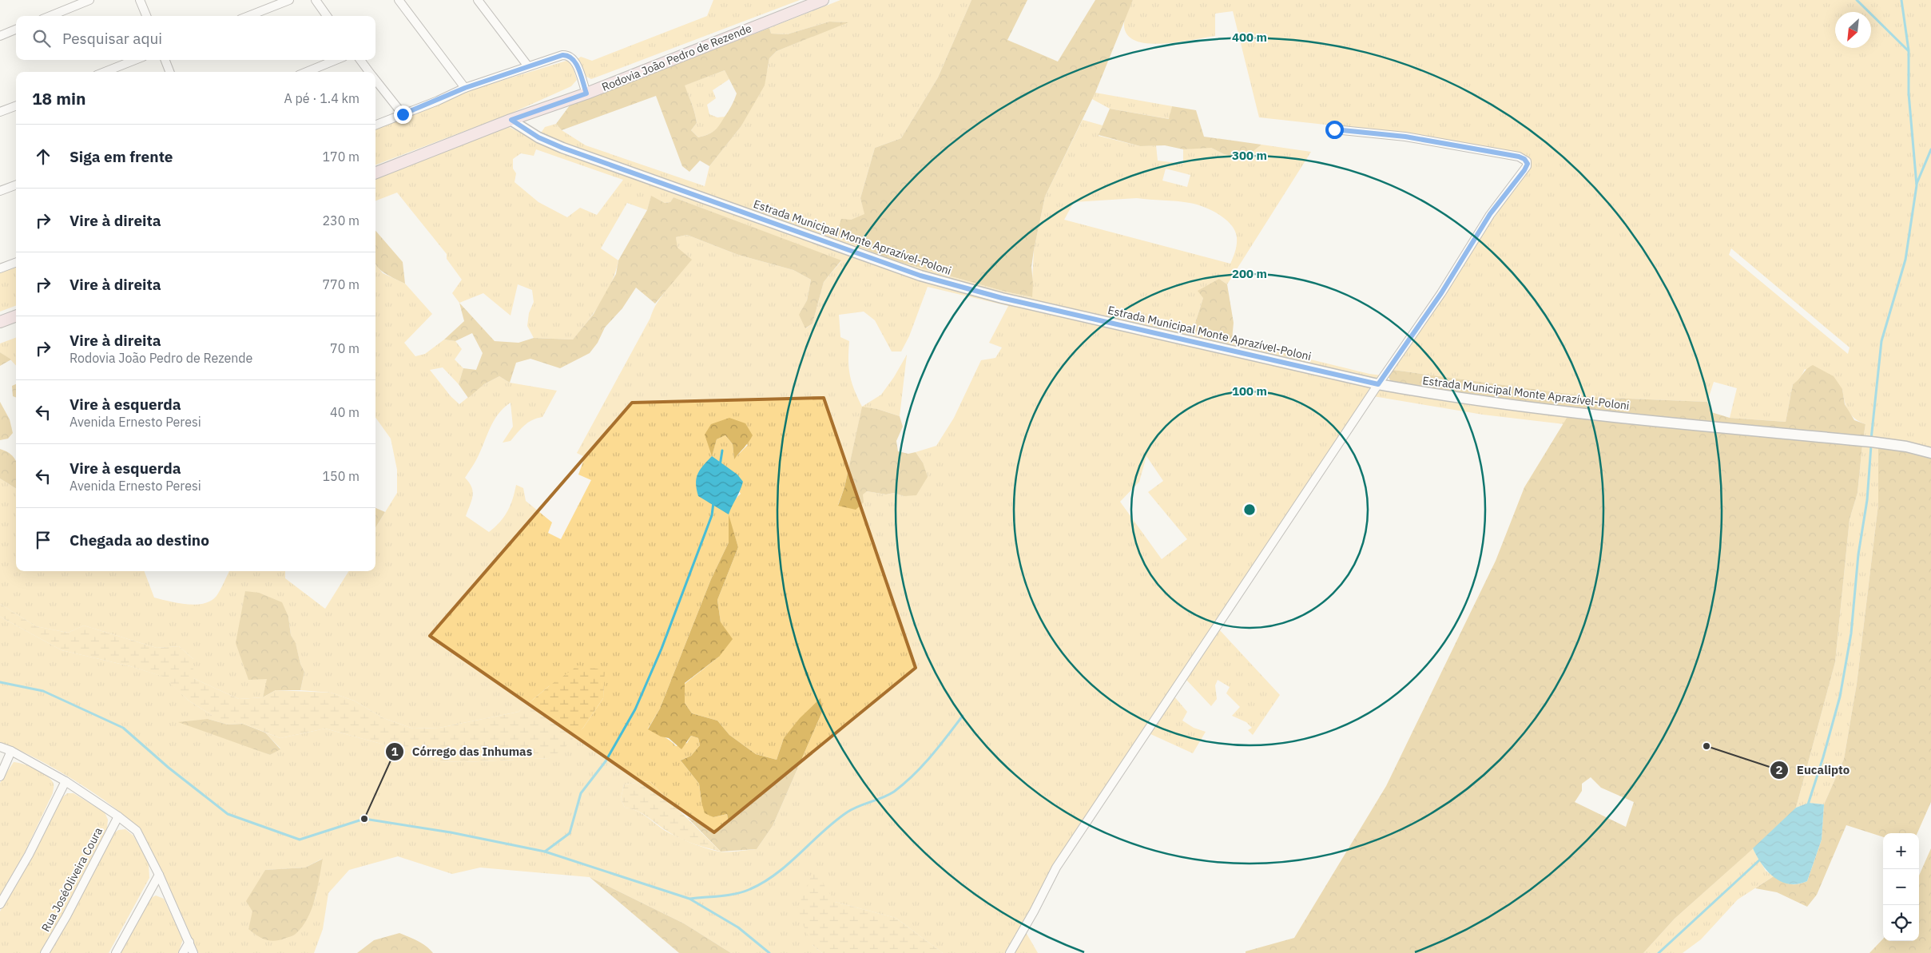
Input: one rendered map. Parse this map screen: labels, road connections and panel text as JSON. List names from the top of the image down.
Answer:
{
  "streets": {
    "main road": ["Rodovia João Pedro de Rezende"],
    "street": ["Estrada Municipal Monte Aprazível-Poloni", "Rua JoséOliveira Coura"]
  },
  "crossings": [
    ["Rodovia João Pedro de Rezende", "Estrada Municipal Monte Aprazível-Poloni"]
  ],
  "places": ["Eucalipto", "Córrego das Inhumas"],
  "north": "bottom left",
  "page": {
    "search": "Pesquisar aqui",
    "heading": ["18 min", "A pé · 1.4 km"],
    "list": [
      ["Siga em frente", "170 m"],
      ["Vire à direita", "230 m"],
      ["Vire à direita", "770 m"],
      ["Vire à direita", "Rodovia João Pedro de Rezende", "70 m"],
      ["Vire à esquerda", "Avenida Ernesto Peresi", "40 m"],
      ["Vire à esquerda", "Avenida Ernesto Peresi", "150 m"],
      "Chegada ao destino"
    ],
    "map_buttons": ["+", "−"]
  },
  "rings": [
    "400 m",
    "300 m",
    "200 m",
    "100 m"
  ]
}
